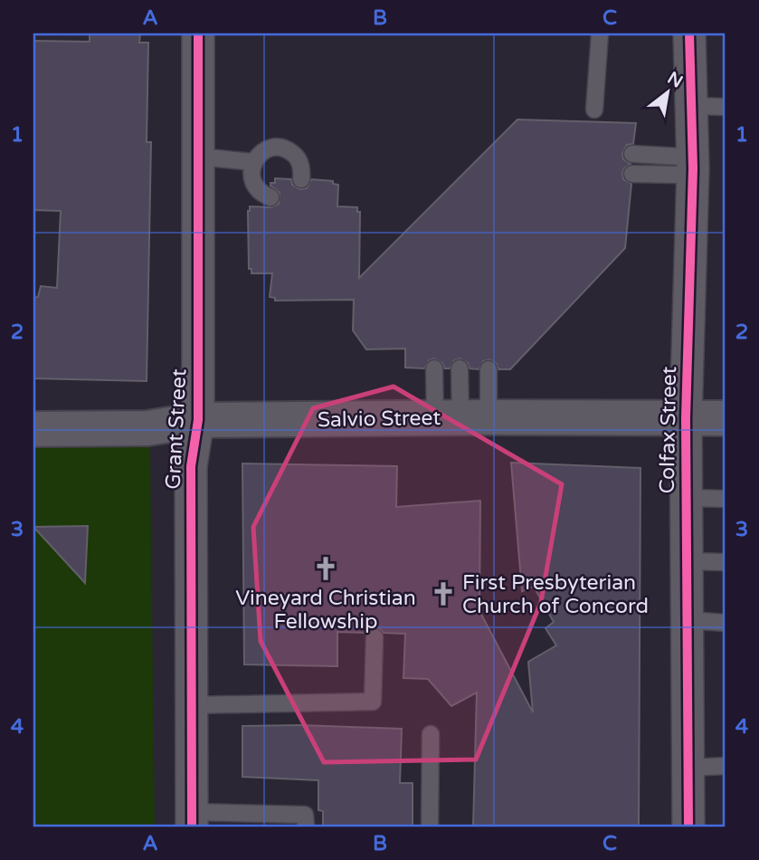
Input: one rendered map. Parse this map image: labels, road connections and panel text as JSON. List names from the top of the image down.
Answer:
{
  "streets": {
    "street": ["Salvio Street", "Grant Street", "Colfax Street"]
  },
  "crossings": [
    ["Salvio Street", "Grant Street"],
    ["Salvio Street", "Colfax Street"]
  ],
  "places": {
    "church": ["Vineyard Christian Fellowship", "First Presbyterian Church of Concord"]
  },
  "north": "top right",
  "grid": {
    "columns": ["A", "B", "C"],
    "rows": [
      "1",
      "2",
      "3",
      "4"
    ]
  }
}
